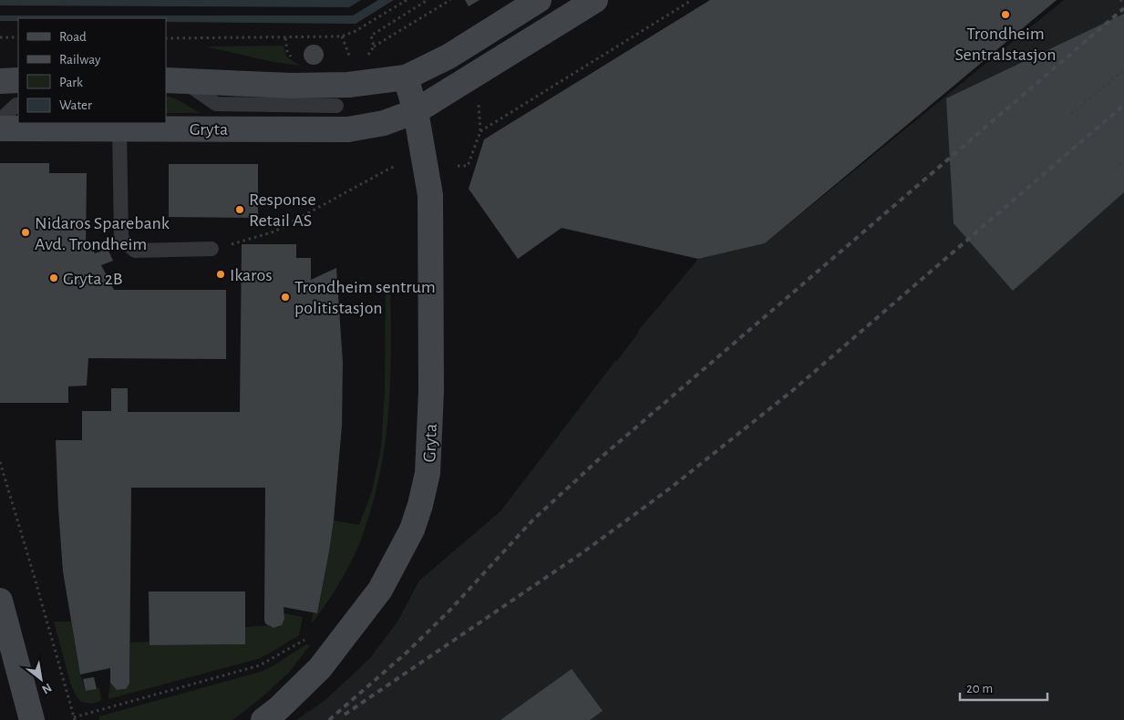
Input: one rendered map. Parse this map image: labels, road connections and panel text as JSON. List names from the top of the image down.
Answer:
{
  "streets": {
    "main road": ["Gryta"]
  },
  "places": [
    "Trondheim Sentralstasjon",
    "Response Retail AS",
    "Nidaros Sparebank Avd. Trondheim",
    "Ikaros",
    "Gryta 2B",
    "Trondheim sentrum politistasjon"
  ],
  "legend": [
    "Road",
    "Railway",
    "Park",
    "Water"
  ],
  "scale_bar": "20 m",
  "north": "bottom right"
}
